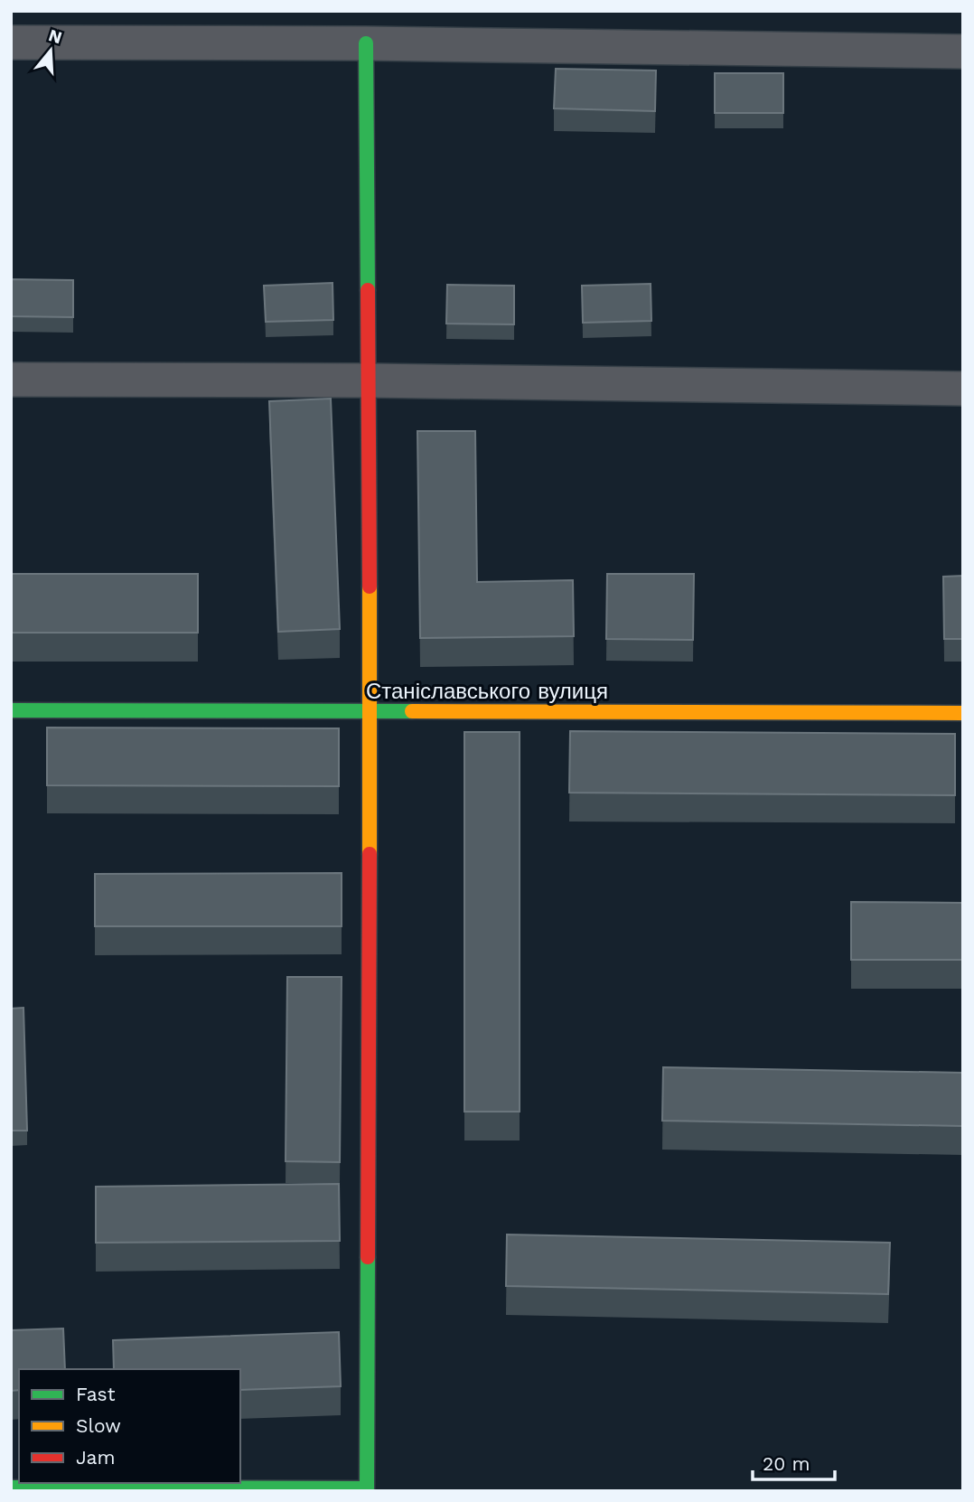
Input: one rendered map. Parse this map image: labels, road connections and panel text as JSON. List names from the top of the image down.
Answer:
{
  "streets": {
    "street": ["Станіславського вулиця"]
  },
  "legend": ["Fast", "Slow", "Jam"],
  "scale_bar": "20 m",
  "north": "top"
}
